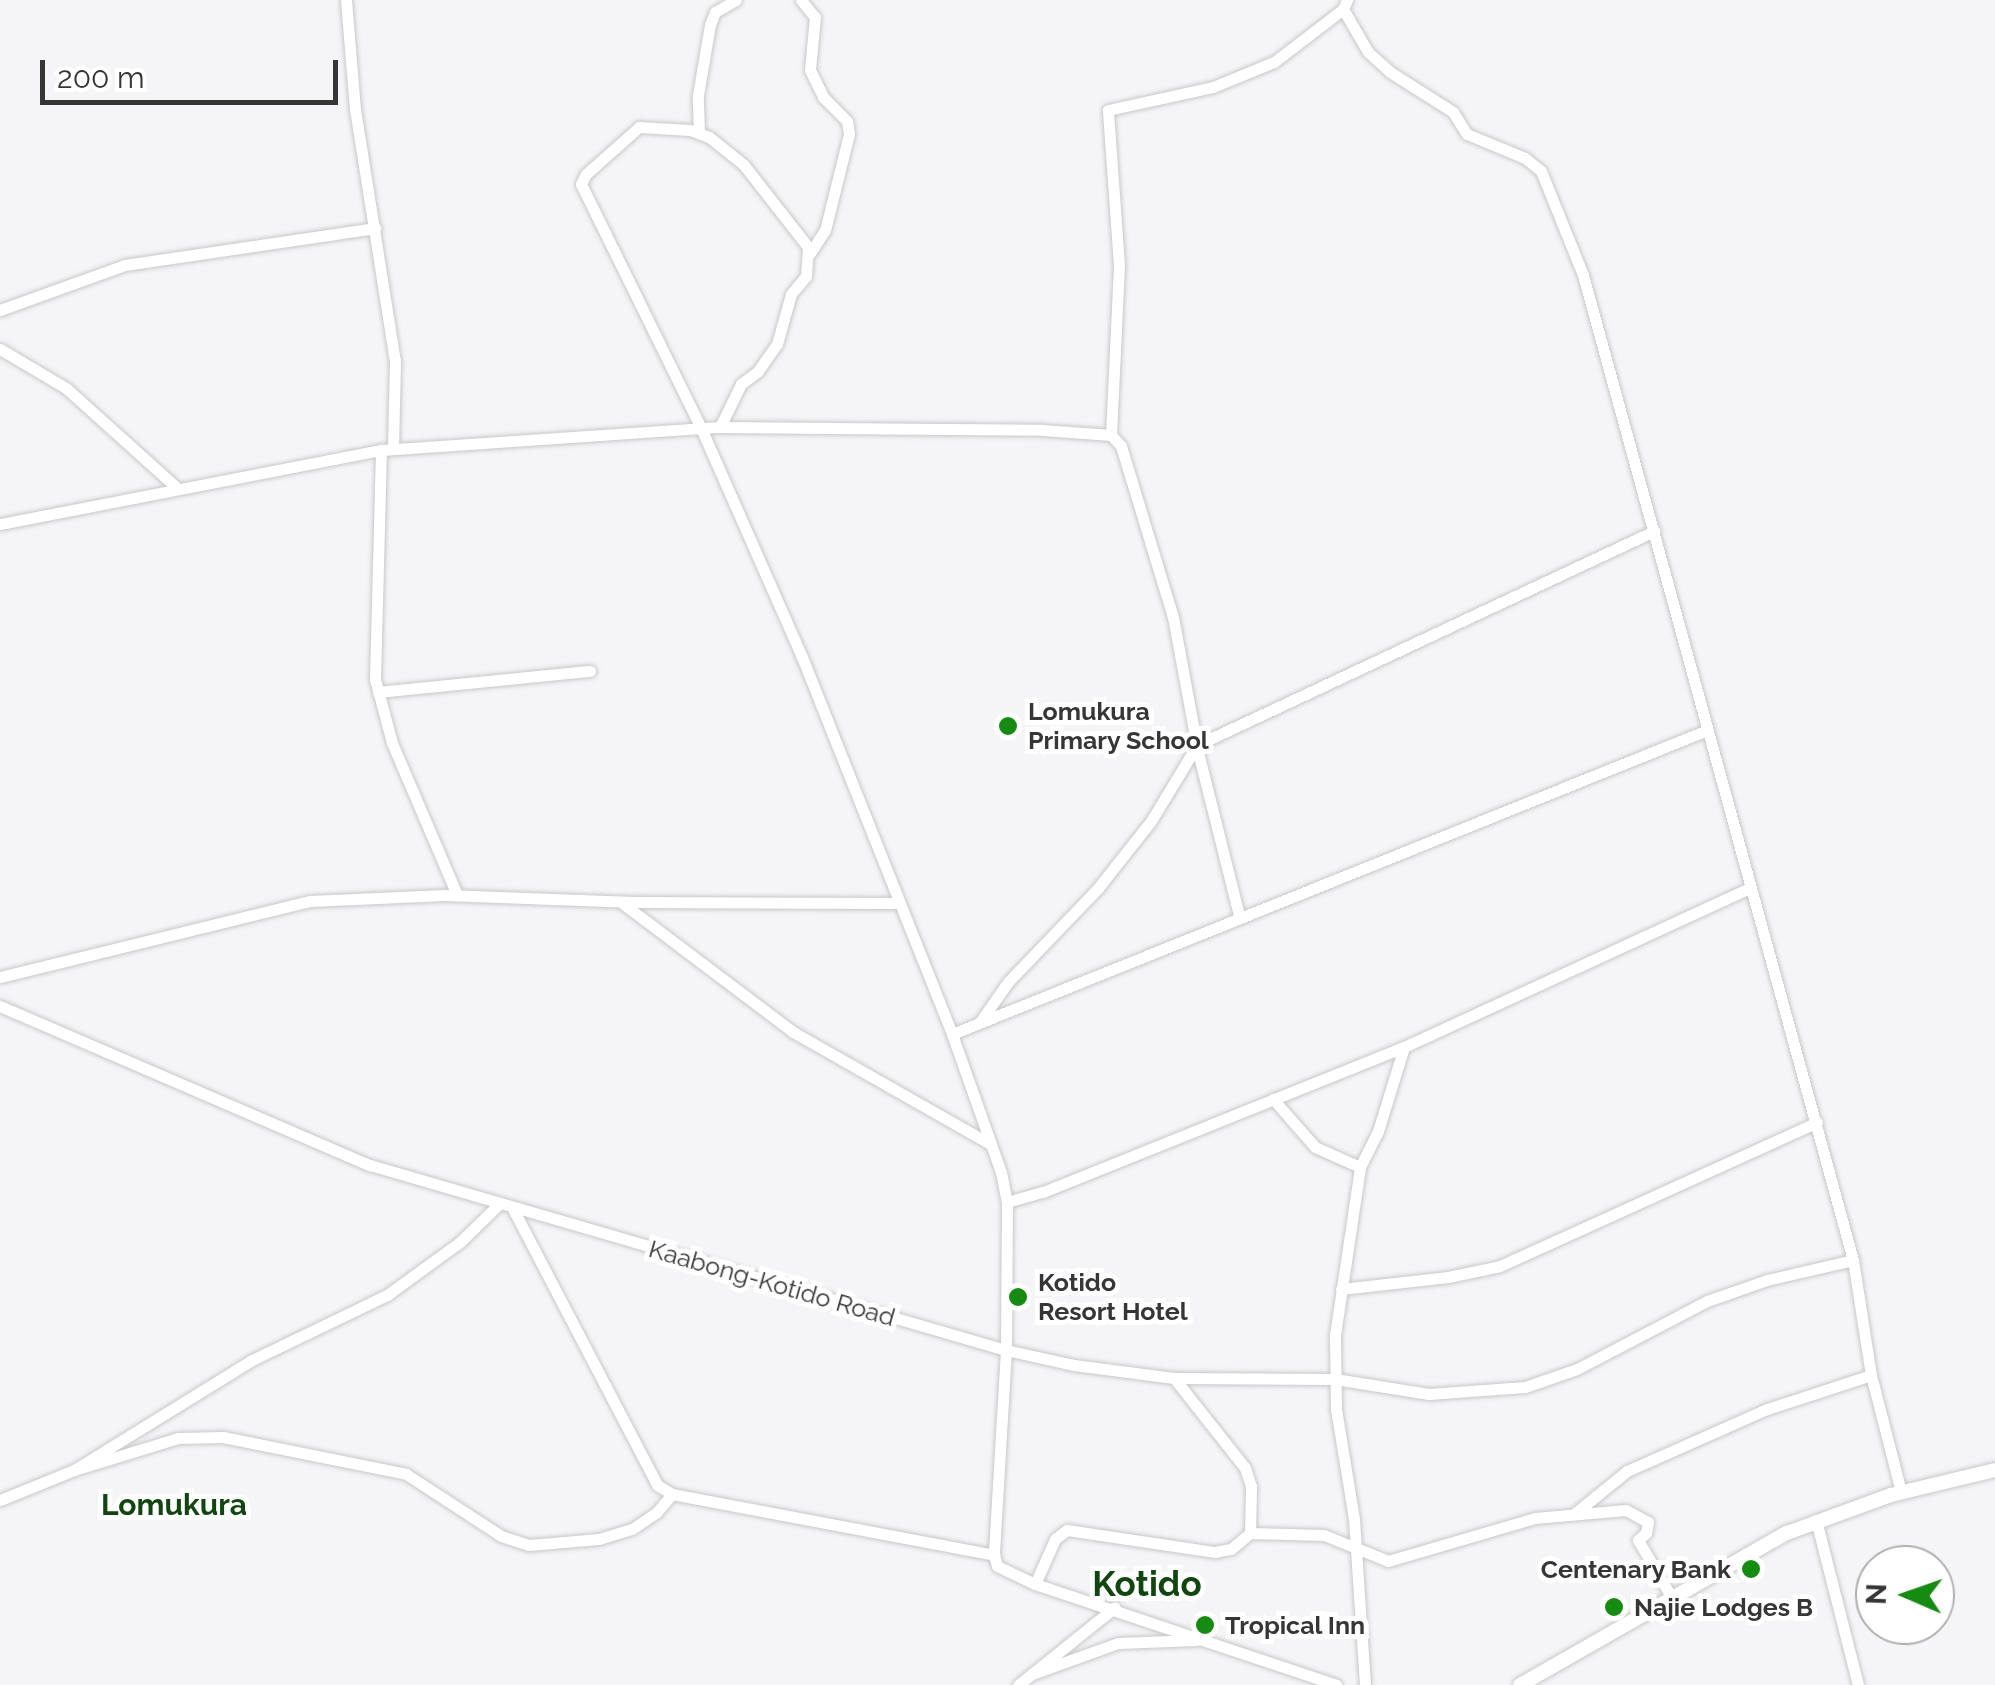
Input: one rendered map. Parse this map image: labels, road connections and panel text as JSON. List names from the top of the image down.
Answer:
{
  "streets": {
    "street": ["Kaabong-Kotido Road"]
  },
  "districts": ["Lomukura", "Kotido"],
  "places": [
    "Lomukura Primary School",
    "Kotido Resort Hotel",
    "Centenary Bank",
    "Najie Lodges B",
    "Tropical Inn"
  ],
  "scale_bar": "200 m",
  "north": "left"
}
